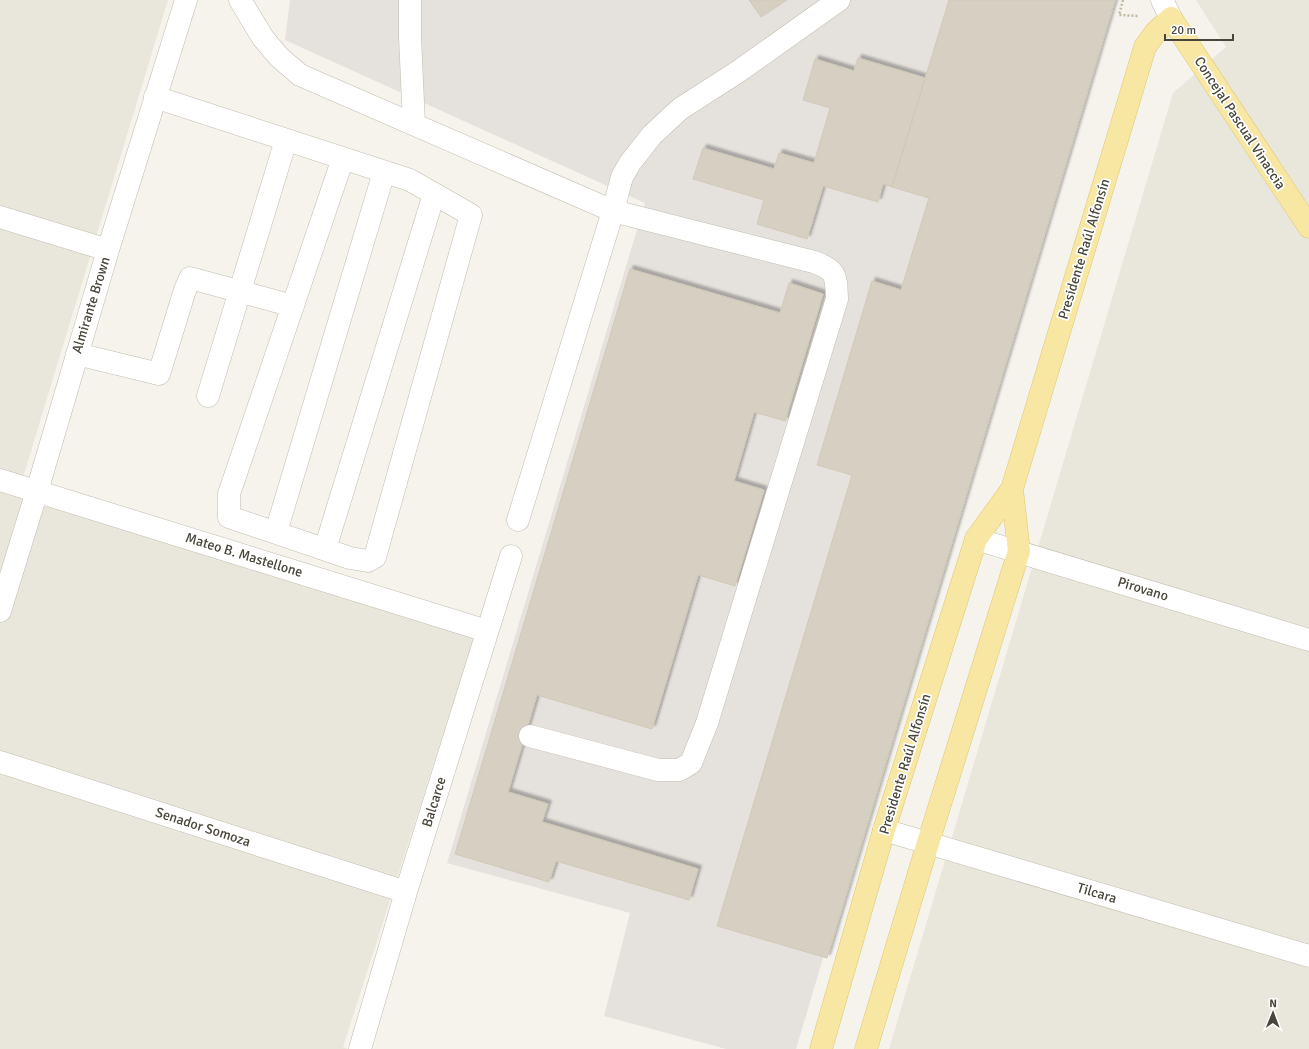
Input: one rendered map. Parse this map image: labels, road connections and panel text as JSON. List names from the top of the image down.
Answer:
{
  "streets": {
    "main road": ["Concejal Pascual Vinaccia", "Presidente Raúl Alfonsín"],
    "street": [
      "Almirante Brown",
      "Mateo B. Mastellone",
      "Pirovano",
      "Balcarce",
      "Senador Somoza",
      "Tilcara"
    ]
  },
  "crossings": [
    ["Concejal Pascual Vinaccia", "Presidente Raúl Alfonsín"],
    ["Presidente Raúl Alfonsín", "Pirovano"],
    ["Presidente Raúl Alfonsín", "Tilcara"],
    ["Almirante Brown", "Mateo B. Mastellone"],
    ["Mateo B. Mastellone", "Balcarce"],
    ["Balcarce", "Senador Somoza"]
  ],
  "scale_bar": "20 m",
  "north": "top"
}
